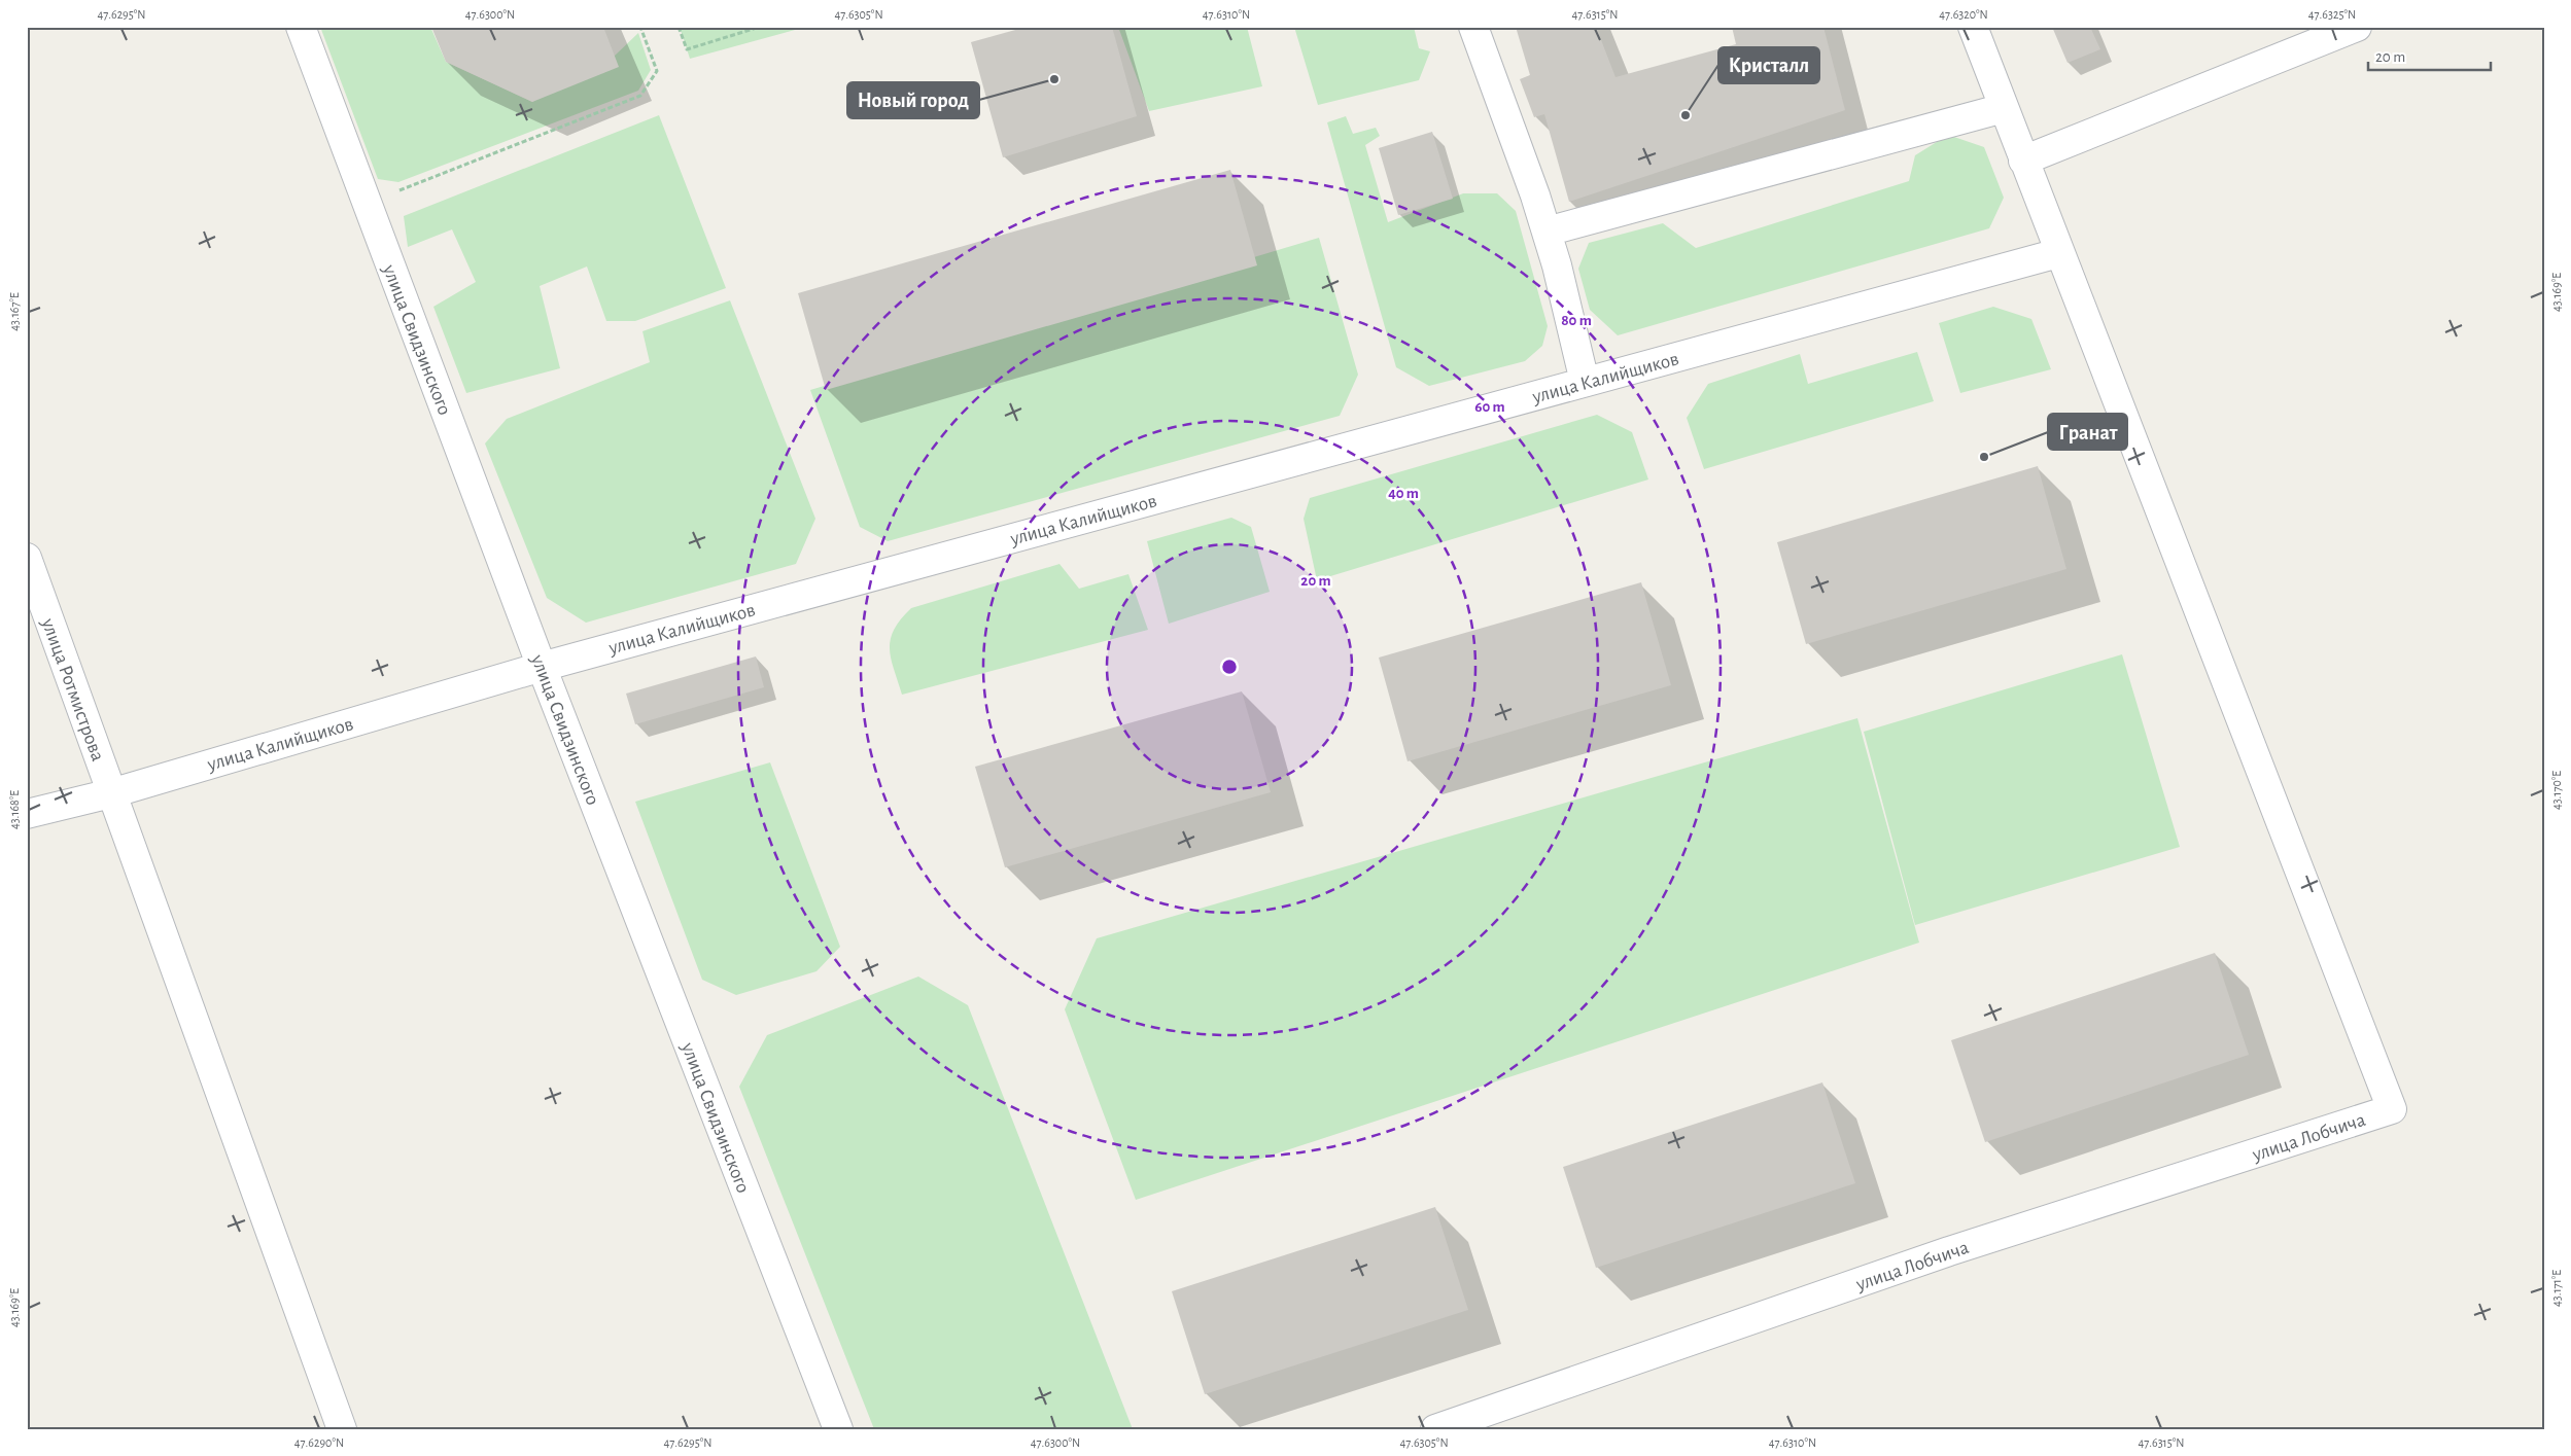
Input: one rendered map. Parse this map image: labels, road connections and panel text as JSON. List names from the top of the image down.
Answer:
{
  "streets": {
    "street": [
      "улица Свидзинского",
      "улица Калийщиков",
      "улица Ротмистрова",
      "улица Лобчича"
    ]
  },
  "crossings": [
    ["улица Свидзинского", "улица Калийщиков"],
    ["улица Калийщиков", "улица Ротмистрова"],
    ["улица Калийщиков", "улица Лобчича"]
  ],
  "places": ["Новый город", "Кристалл", "Гранат"],
  "scale_bar": "20 m",
  "coordinates": [
    "47.6295°N",
    "47.6300°N",
    "47.6305°N",
    "47.6310°N",
    "47.6315°N",
    "47.6320°N",
    "47.6325°N",
    "43.169°E",
    "43.167°E",
    "43.170°E",
    "43.168°E",
    "43.171°E",
    "47.6290°N"
  ],
  "rings": [
    "80 m",
    "60 m",
    "40 m",
    "20 m"
  ]
}
